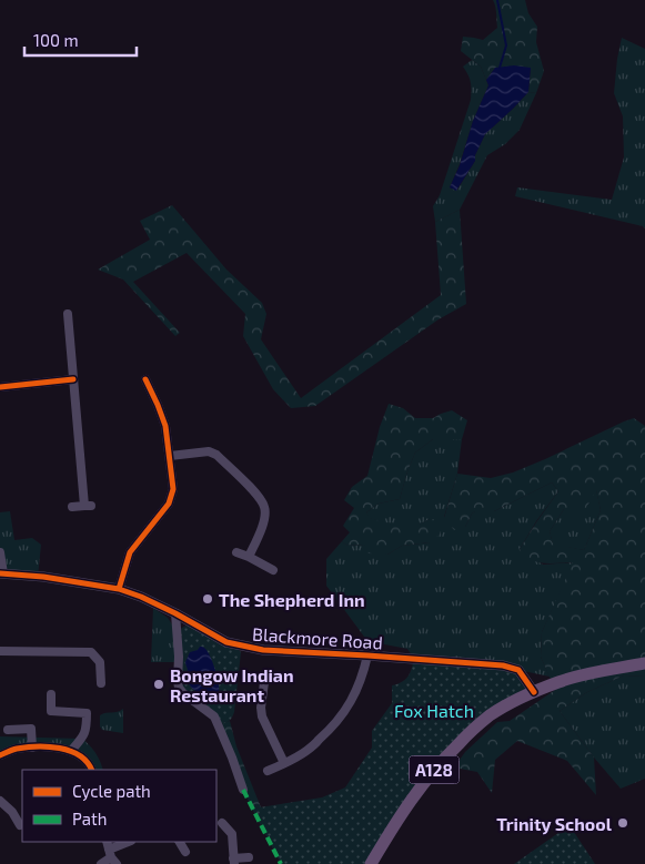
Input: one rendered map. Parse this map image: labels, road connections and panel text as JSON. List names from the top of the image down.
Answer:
{
  "streets": {
    "main road": ["A128"],
    "street": ["Blackmore Road"]
  },
  "crossings": [
    ["Blackmore Road", "A128"]
  ],
  "parks": ["Fox Hatch"],
  "places": ["The Shepherd Inn", "Bongow Indian Restaurant", "Trinity School"],
  "legend": ["Cycle path", "Path"],
  "scale_bar": "100 m"
}
